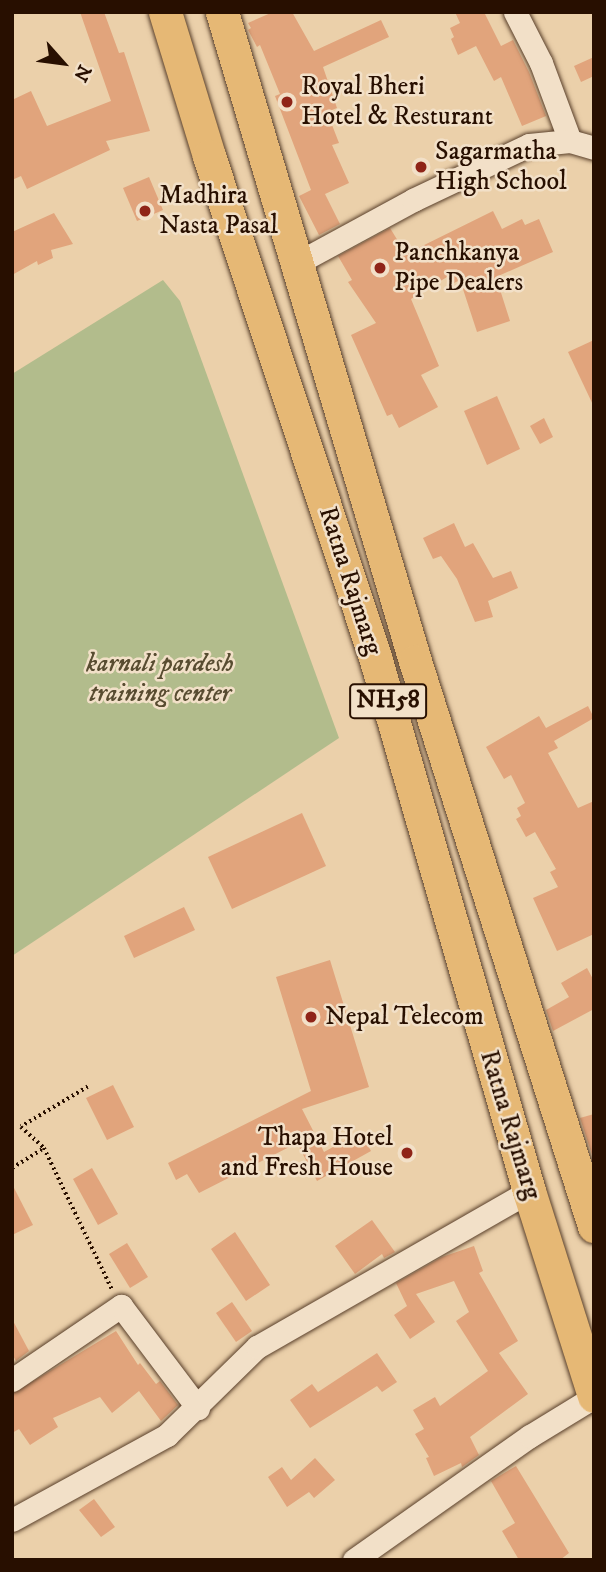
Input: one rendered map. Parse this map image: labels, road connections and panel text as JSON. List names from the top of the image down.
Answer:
{
  "streets": {
    "highway": ["Ratna Rajmarg", "NH58"]
  },
  "parks": ["karnali pardesh training center"],
  "places": [
    "Royal Bheri Hotel & Resturant",
    "Sagarmatha High School",
    "Madhira Nasta Pasal",
    "Panchkanya Pipe Dealers",
    "Nepal Telecom",
    "Thapa Hotel and Fresh House"
  ],
  "north": "bottom right"
}
